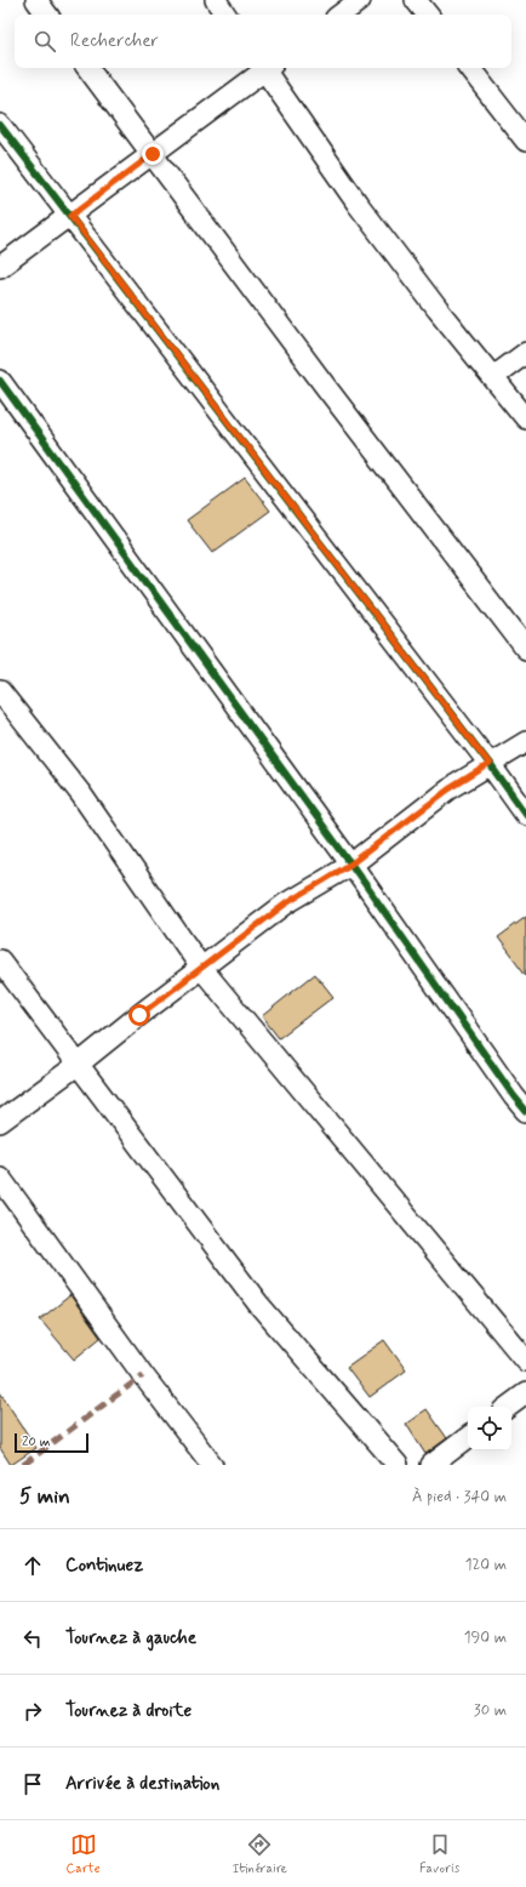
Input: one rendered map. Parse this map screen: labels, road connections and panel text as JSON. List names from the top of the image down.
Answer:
{
  "scale_bar": "20 m",
  "page": {
    "search": "Rechercher",
    "scale": "20 m",
    "heading": ["5 min", "À pied · 340 m"],
    "list": [
      ["Continuez", "120 m"],
      ["Tournez à gauche", "190 m"],
      ["Tournez à droite", "30 m"],
      "Arrivée à destination"
    ],
    "nav": ["Carte", "Itinéraire", "Favoris"]
  }
}
